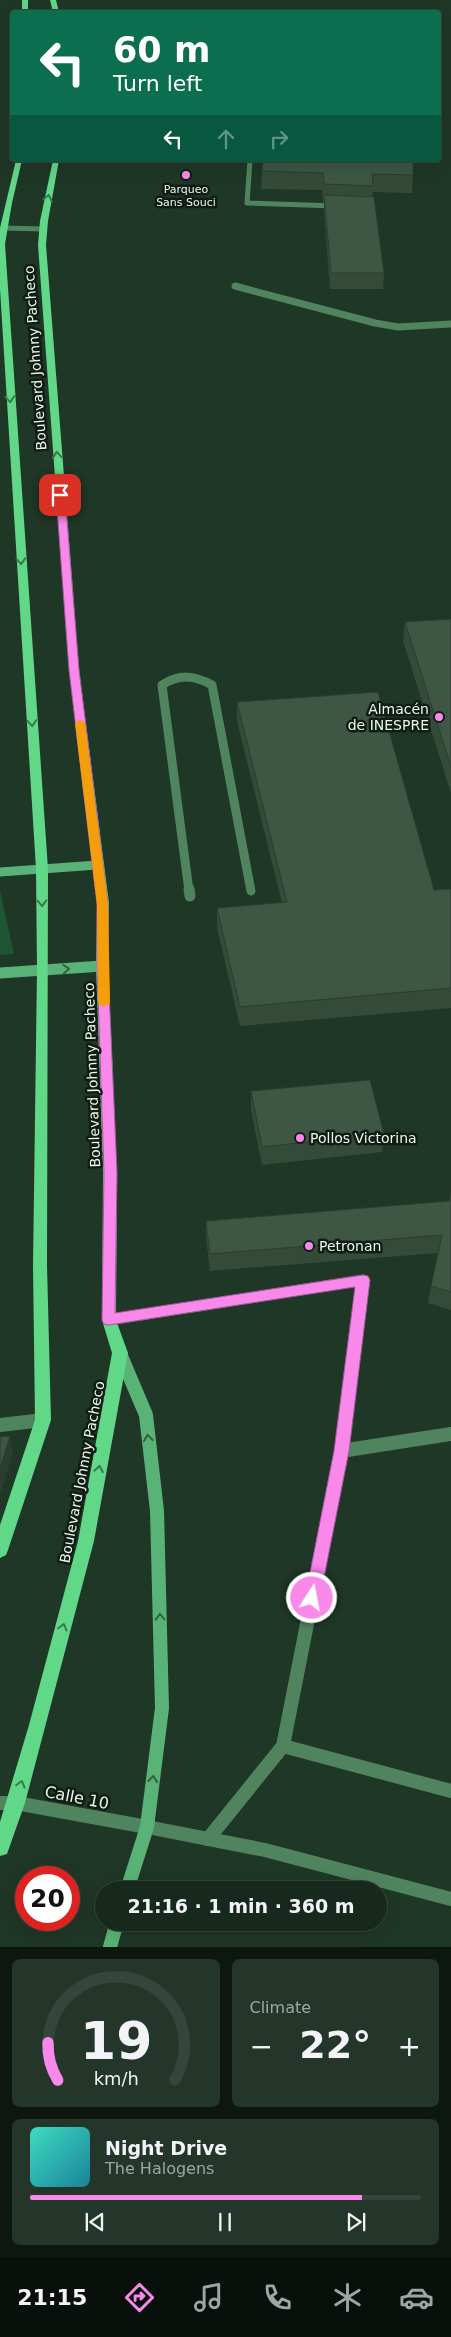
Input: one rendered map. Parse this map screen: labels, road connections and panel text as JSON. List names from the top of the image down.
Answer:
{
  "streets": {
    "main road": ["Boulevard Johnny Pacheco"],
    "street": ["Calle 10"]
  },
  "crossings": [
    ["Boulevard Johnny Pacheco", "Calle 10"]
  ],
  "places": [
    "Parqueo Sans Souci",
    "Almacén de INESPRE",
    "Pollos Victorina",
    "Petronan"
  ],
  "page": {
    "turn": ["60 m", "Turn left"],
    "limit": "20",
    "trip": "21:16 · 1 min · 360 m",
    "tile": "Climate",
    "heat": ["−", "22°", "+"],
    "song": ["Night Drive", "The Halogens"],
    "tabs": "21:15",
    "gauge": ["19", "km/h"]
  }
}
